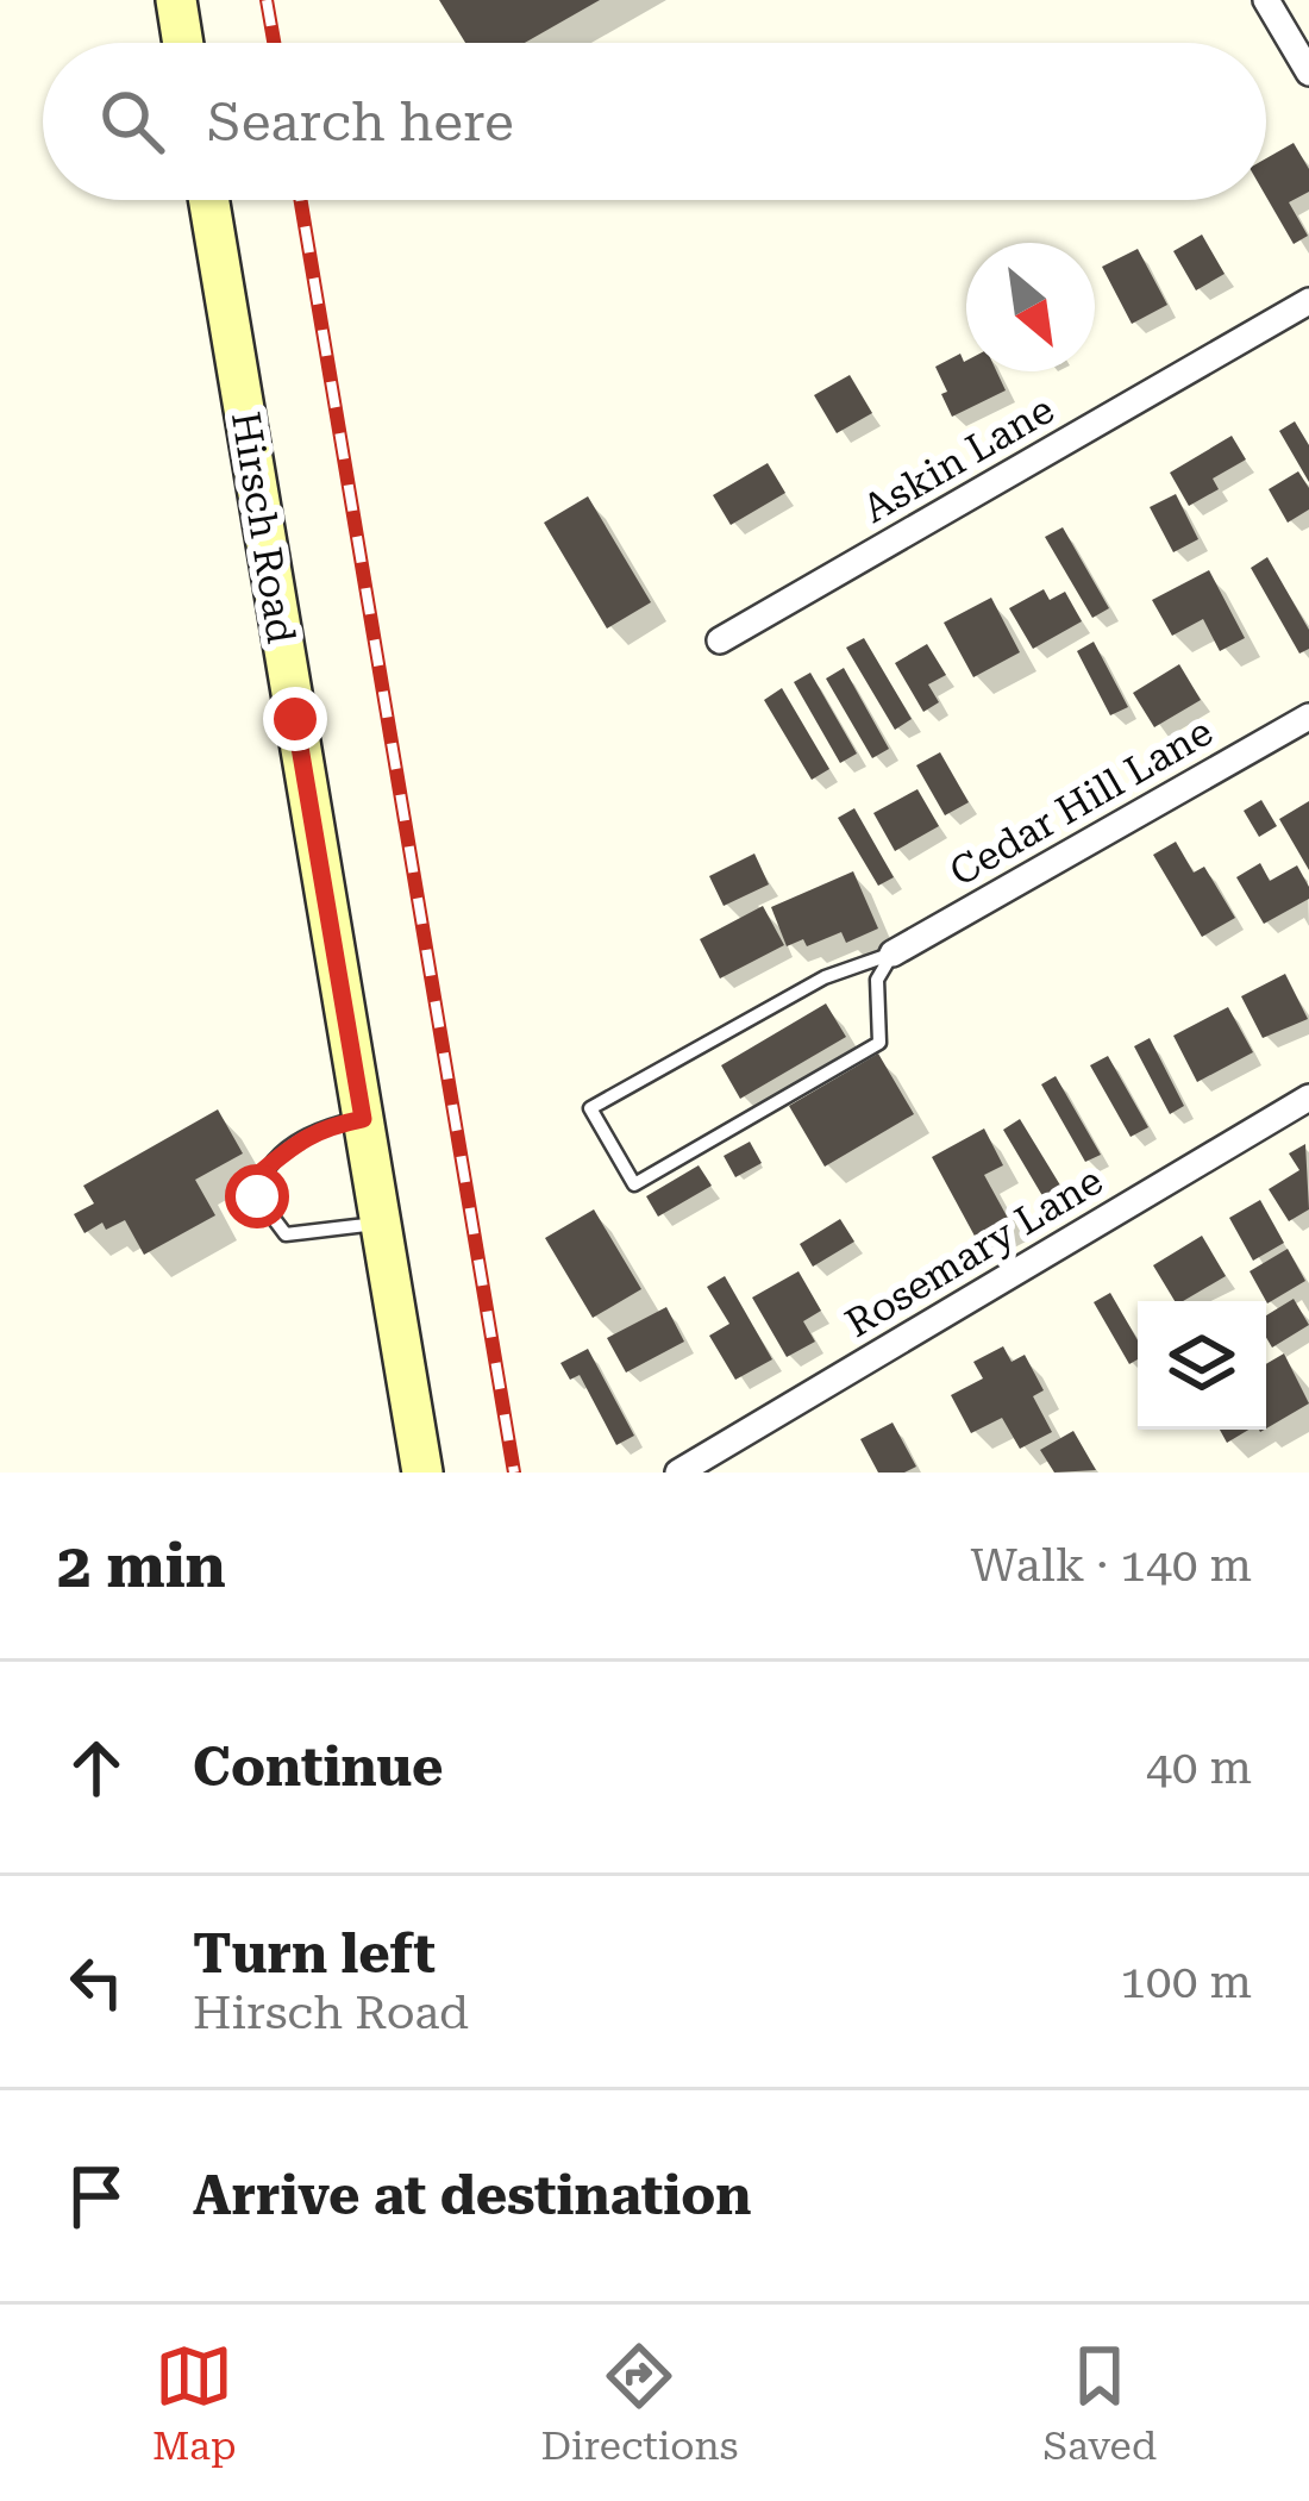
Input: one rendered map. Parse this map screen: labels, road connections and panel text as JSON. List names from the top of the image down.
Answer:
{
  "streets": {
    "main road": ["Hirsch Road"],
    "street": ["Askin Lane", "Cedar Hill Lane", "Rosemary Lane"]
  },
  "north": "bottom right",
  "page": {
    "search": "Search here",
    "heading": ["2 min", "Walk · 140 m"],
    "list": [
      ["Continue", "40 m"],
      ["Turn left", "Hirsch Road", "100 m"],
      "Arrive at destination"
    ],
    "nav": ["Map", "Directions", "Saved"]
  }
}
